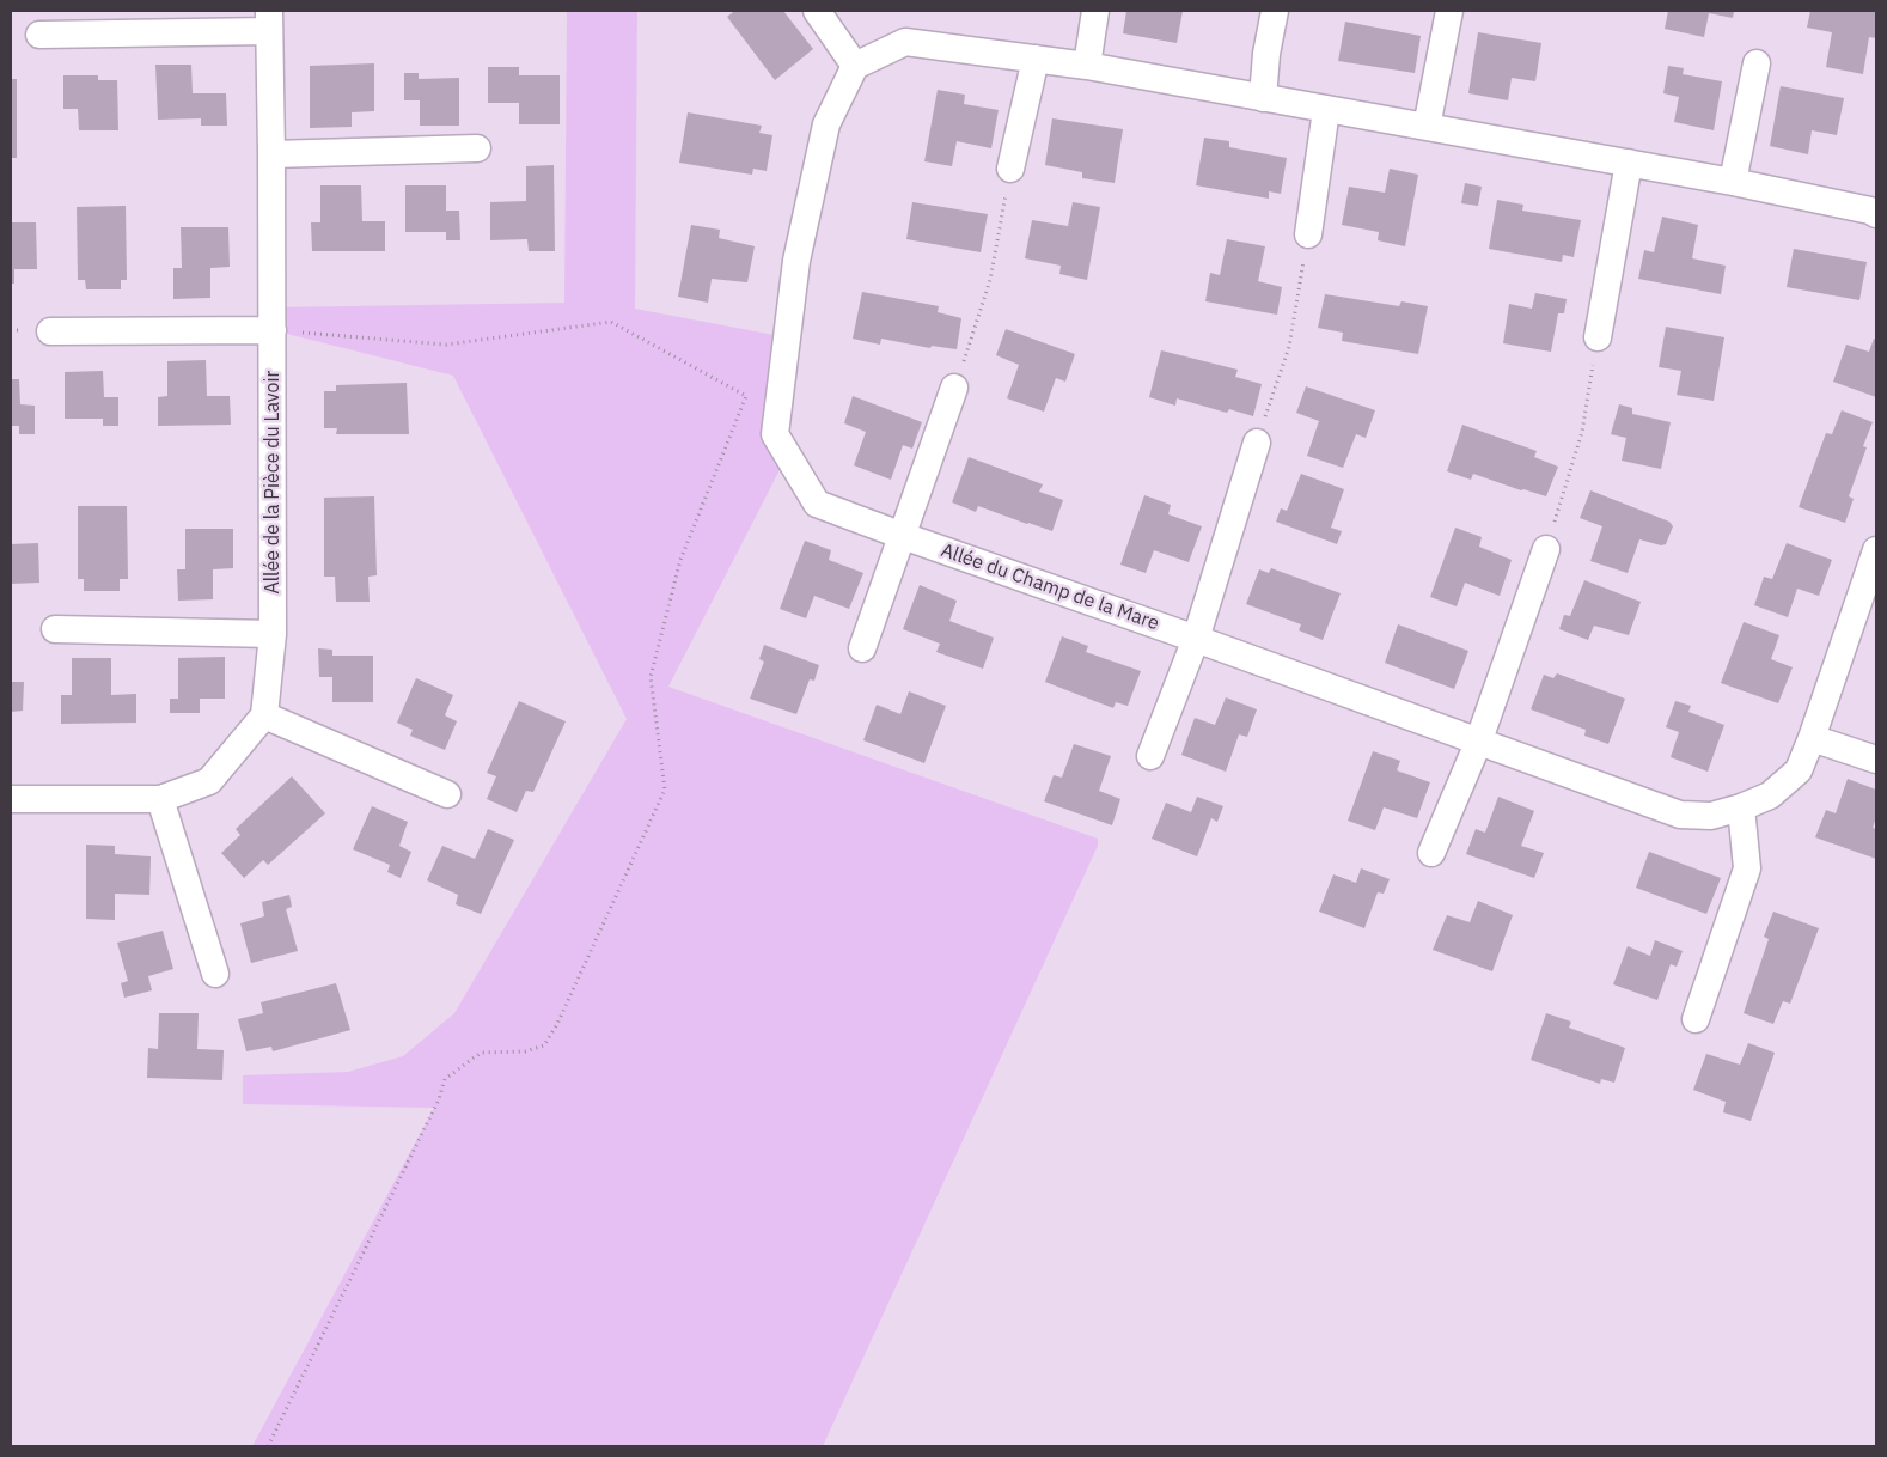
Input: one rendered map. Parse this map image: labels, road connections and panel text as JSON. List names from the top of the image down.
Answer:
{
  "streets": {
    "street": ["Allée de la Pièce du Lavoir", "Allée du Champ de la Mare"]
  }
}
